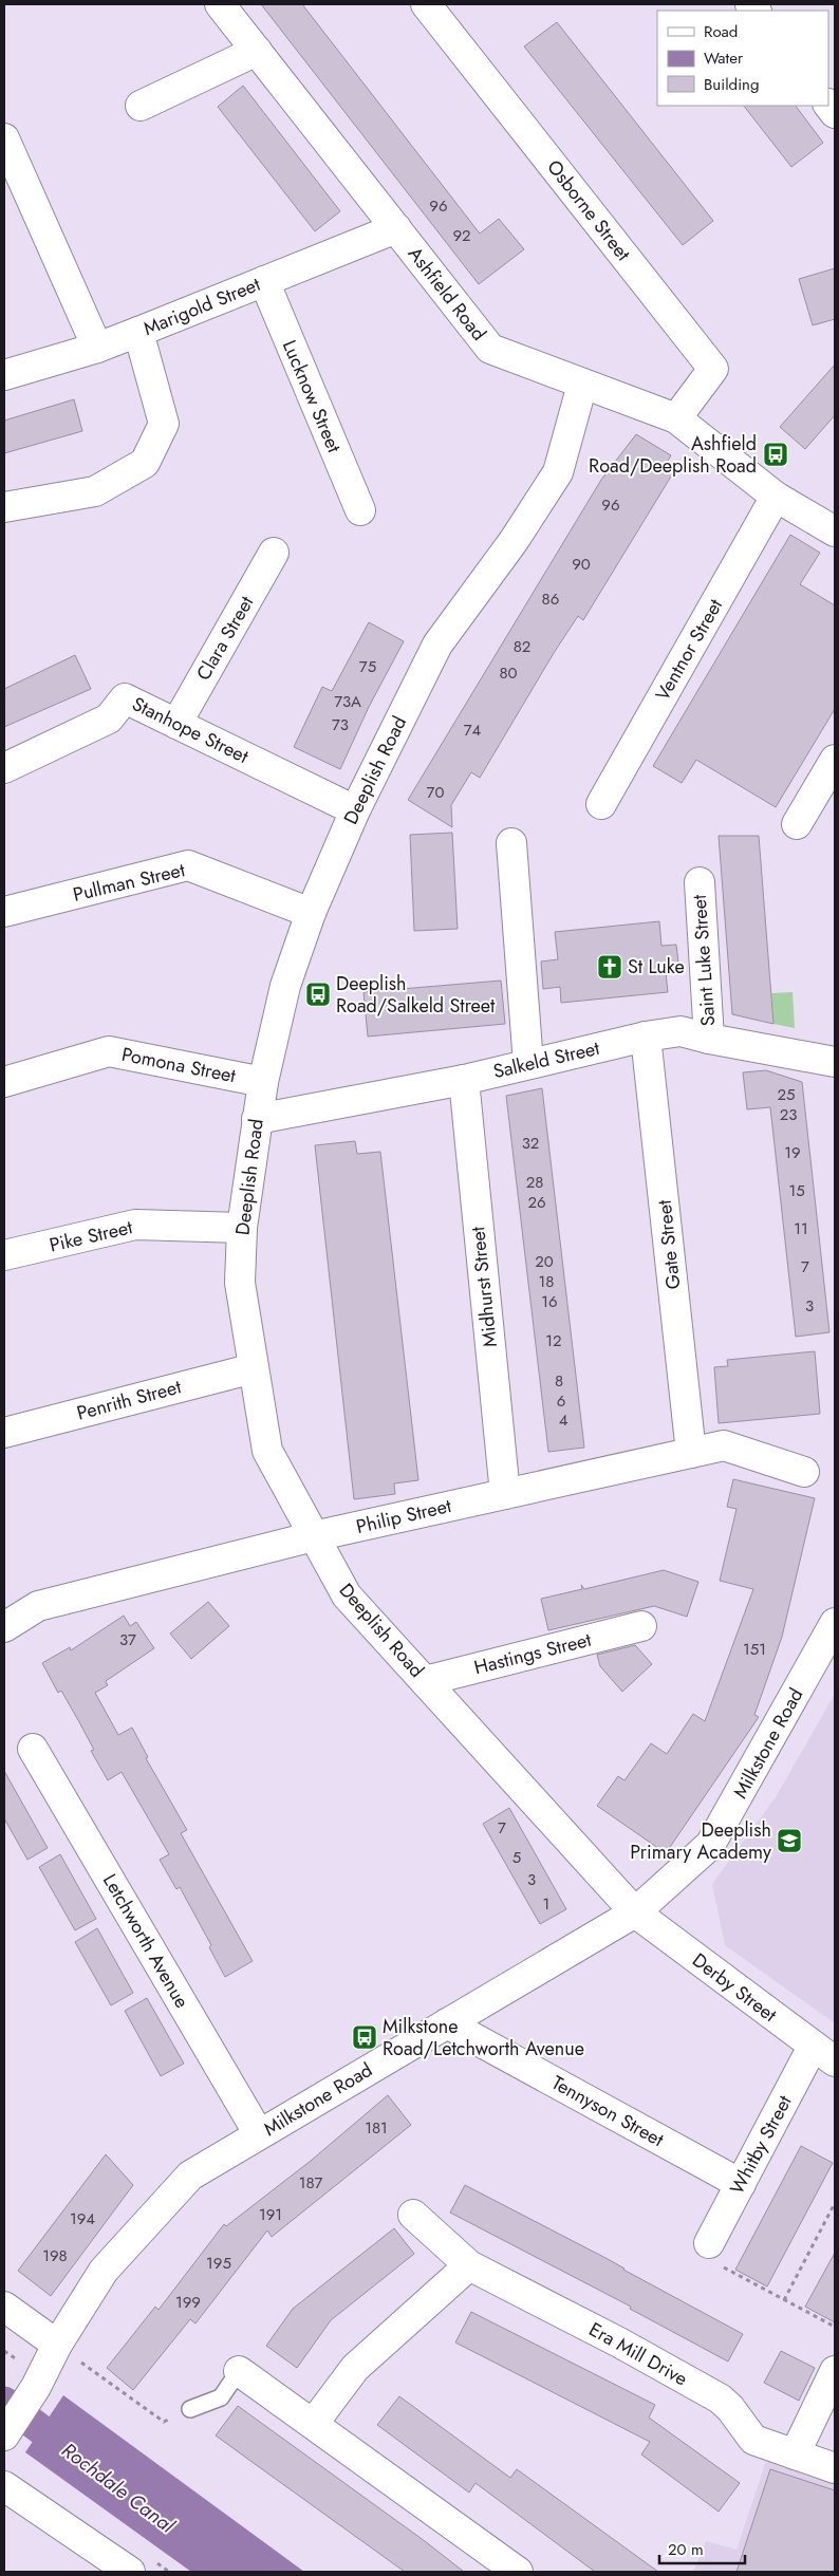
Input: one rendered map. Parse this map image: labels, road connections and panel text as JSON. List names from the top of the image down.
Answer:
{
  "streets": {
    "street": [
      "Osborne Street",
      "Ashfield Road",
      "Marigold Street",
      "Lucknow Street",
      "Clara Street",
      "Ventnor Street",
      "Stanhope Street",
      "Deeplish Road",
      "Pullman Street",
      "Saint Luke Street",
      "Salkeld Street",
      "Pomona Street",
      "Pike Street",
      "Gate Street",
      "Midhurst Street",
      "Penrith Street",
      "Philip Street",
      "Hastings Street",
      "Milkstone Road",
      "Letchworth Avenue",
      "Derby Street",
      "Tennyson Street",
      "Whitby Street",
      "Era Mill Drive"
    ]
  },
  "crossings": [
    ["Osborne Street", "Ashfield Road"],
    ["Ashfield Road", "Marigold Street"],
    ["Ashfield Road", "Ventnor Street"],
    ["Ashfield Road", "Deeplish Road"],
    ["Marigold Street", "Lucknow Street"],
    ["Clara Street", "Stanhope Street"],
    ["Stanhope Street", "Deeplish Road"],
    ["Deeplish Road", "Pullman Street"],
    ["Deeplish Road", "Salkeld Street"],
    ["Deeplish Road", "Pomona Street"],
    ["Deeplish Road", "Pike Street"],
    ["Deeplish Road", "Penrith Street"],
    ["Deeplish Road", "Philip Street"],
    ["Deeplish Road", "Hastings Street"],
    ["Deeplish Road", "Milkstone Road"],
    ["Deeplish Road", "Derby Street"],
    ["Saint Luke Street", "Salkeld Street"],
    ["Salkeld Street", "Gate Street"],
    ["Salkeld Street", "Midhurst Street"],
    ["Gate Street", "Philip Street"],
    ["Midhurst Street", "Philip Street"],
    ["Milkstone Road", "Letchworth Avenue"],
    ["Milkstone Road", "Derby Street"],
    ["Milkstone Road", "Tennyson Street"],
    ["Derby Street", "Whitby Street"],
    ["Tennyson Street", "Whitby Street"]
  ],
  "water": ["Rochdale Canal"],
  "places": {
    "bus stop": ["Ashfield Road/Deeplish Road", "Deeplish Road/Salkeld Street", "Milkstone Road/Letchworth Avenue"],
    "church": ["St Luke"],
    "school or university": ["Deeplish Primary Academy"]
  },
  "house_numbers": [
    "96",
    "92",
    "96",
    "90",
    "86",
    "82",
    "75",
    "80",
    "73A",
    "73",
    "74",
    "70",
    "25",
    "23",
    "32",
    "19",
    "28",
    "15",
    "26",
    "11",
    "20",
    "7",
    "18",
    "16",
    "3",
    "12",
    "8",
    "6",
    "4",
    "37",
    "151",
    "7",
    "5",
    "3",
    "1",
    "181",
    "187",
    "191",
    "194",
    "198",
    "195",
    "199"
  ],
  "legend": ["Road", "Water", "Building"],
  "scale_bar": "20 m"
}
